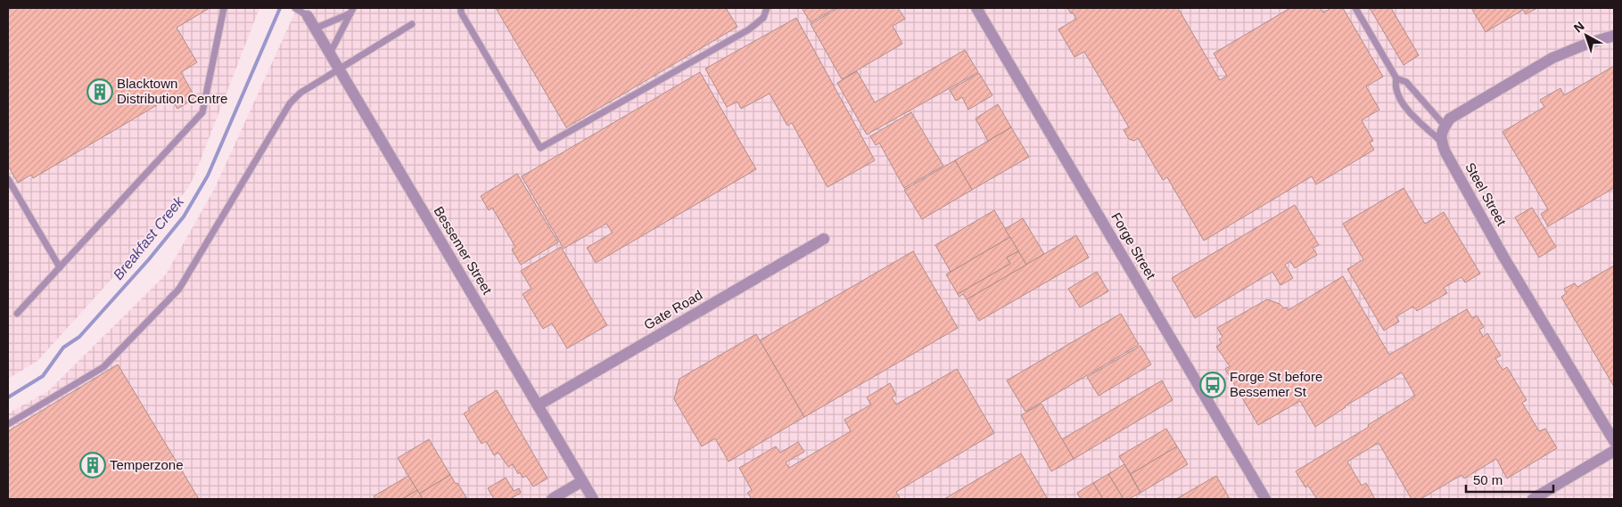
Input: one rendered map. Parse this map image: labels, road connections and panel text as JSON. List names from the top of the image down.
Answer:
{
  "streets": {
    "street": [
      "Steel Street",
      "Forge Street",
      "Bessemer Street",
      "Gate Road"
    ]
  },
  "crossings": [
    ["Bessemer Street", "Gate Road"]
  ],
  "water": ["Breakfast Creek"],
  "places": {
    "building": ["Blacktown Distribution Centre", "Temperzone"],
    "bus stop": ["Forge St before Bessemer St"]
  },
  "scale_bar": "50 m",
  "north": "top left"
}
